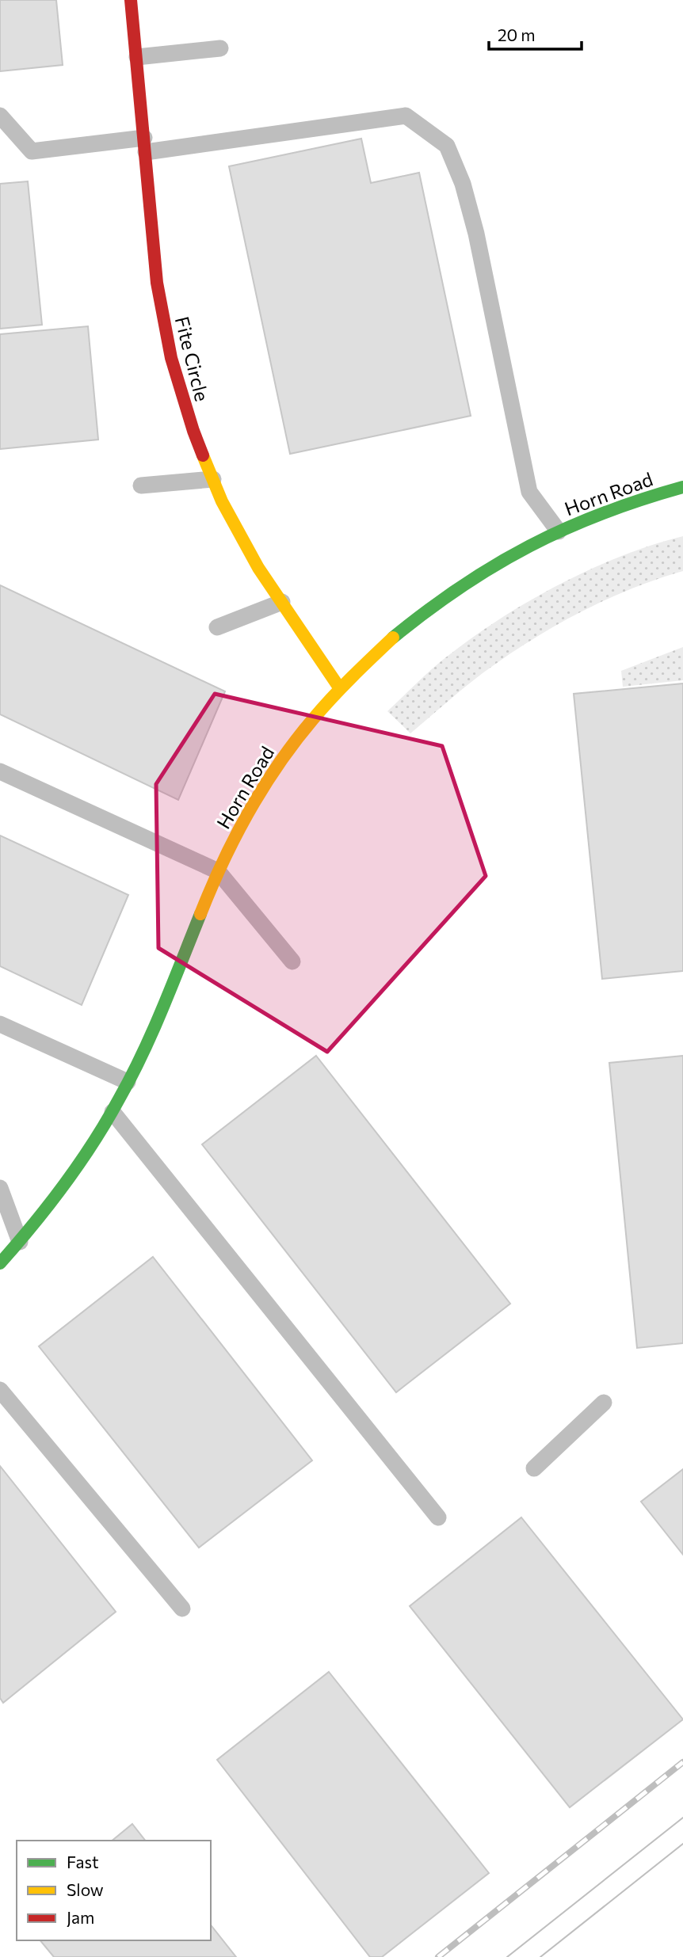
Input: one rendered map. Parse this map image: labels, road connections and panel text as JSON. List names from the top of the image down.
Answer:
{
  "streets": {
    "street": ["Fite Circle", "Horn Road"]
  },
  "crossings": [
    ["Fite Circle", "Horn Road"]
  ],
  "legend": ["Fast", "Slow", "Jam"],
  "scale_bar": "20 m"
}
